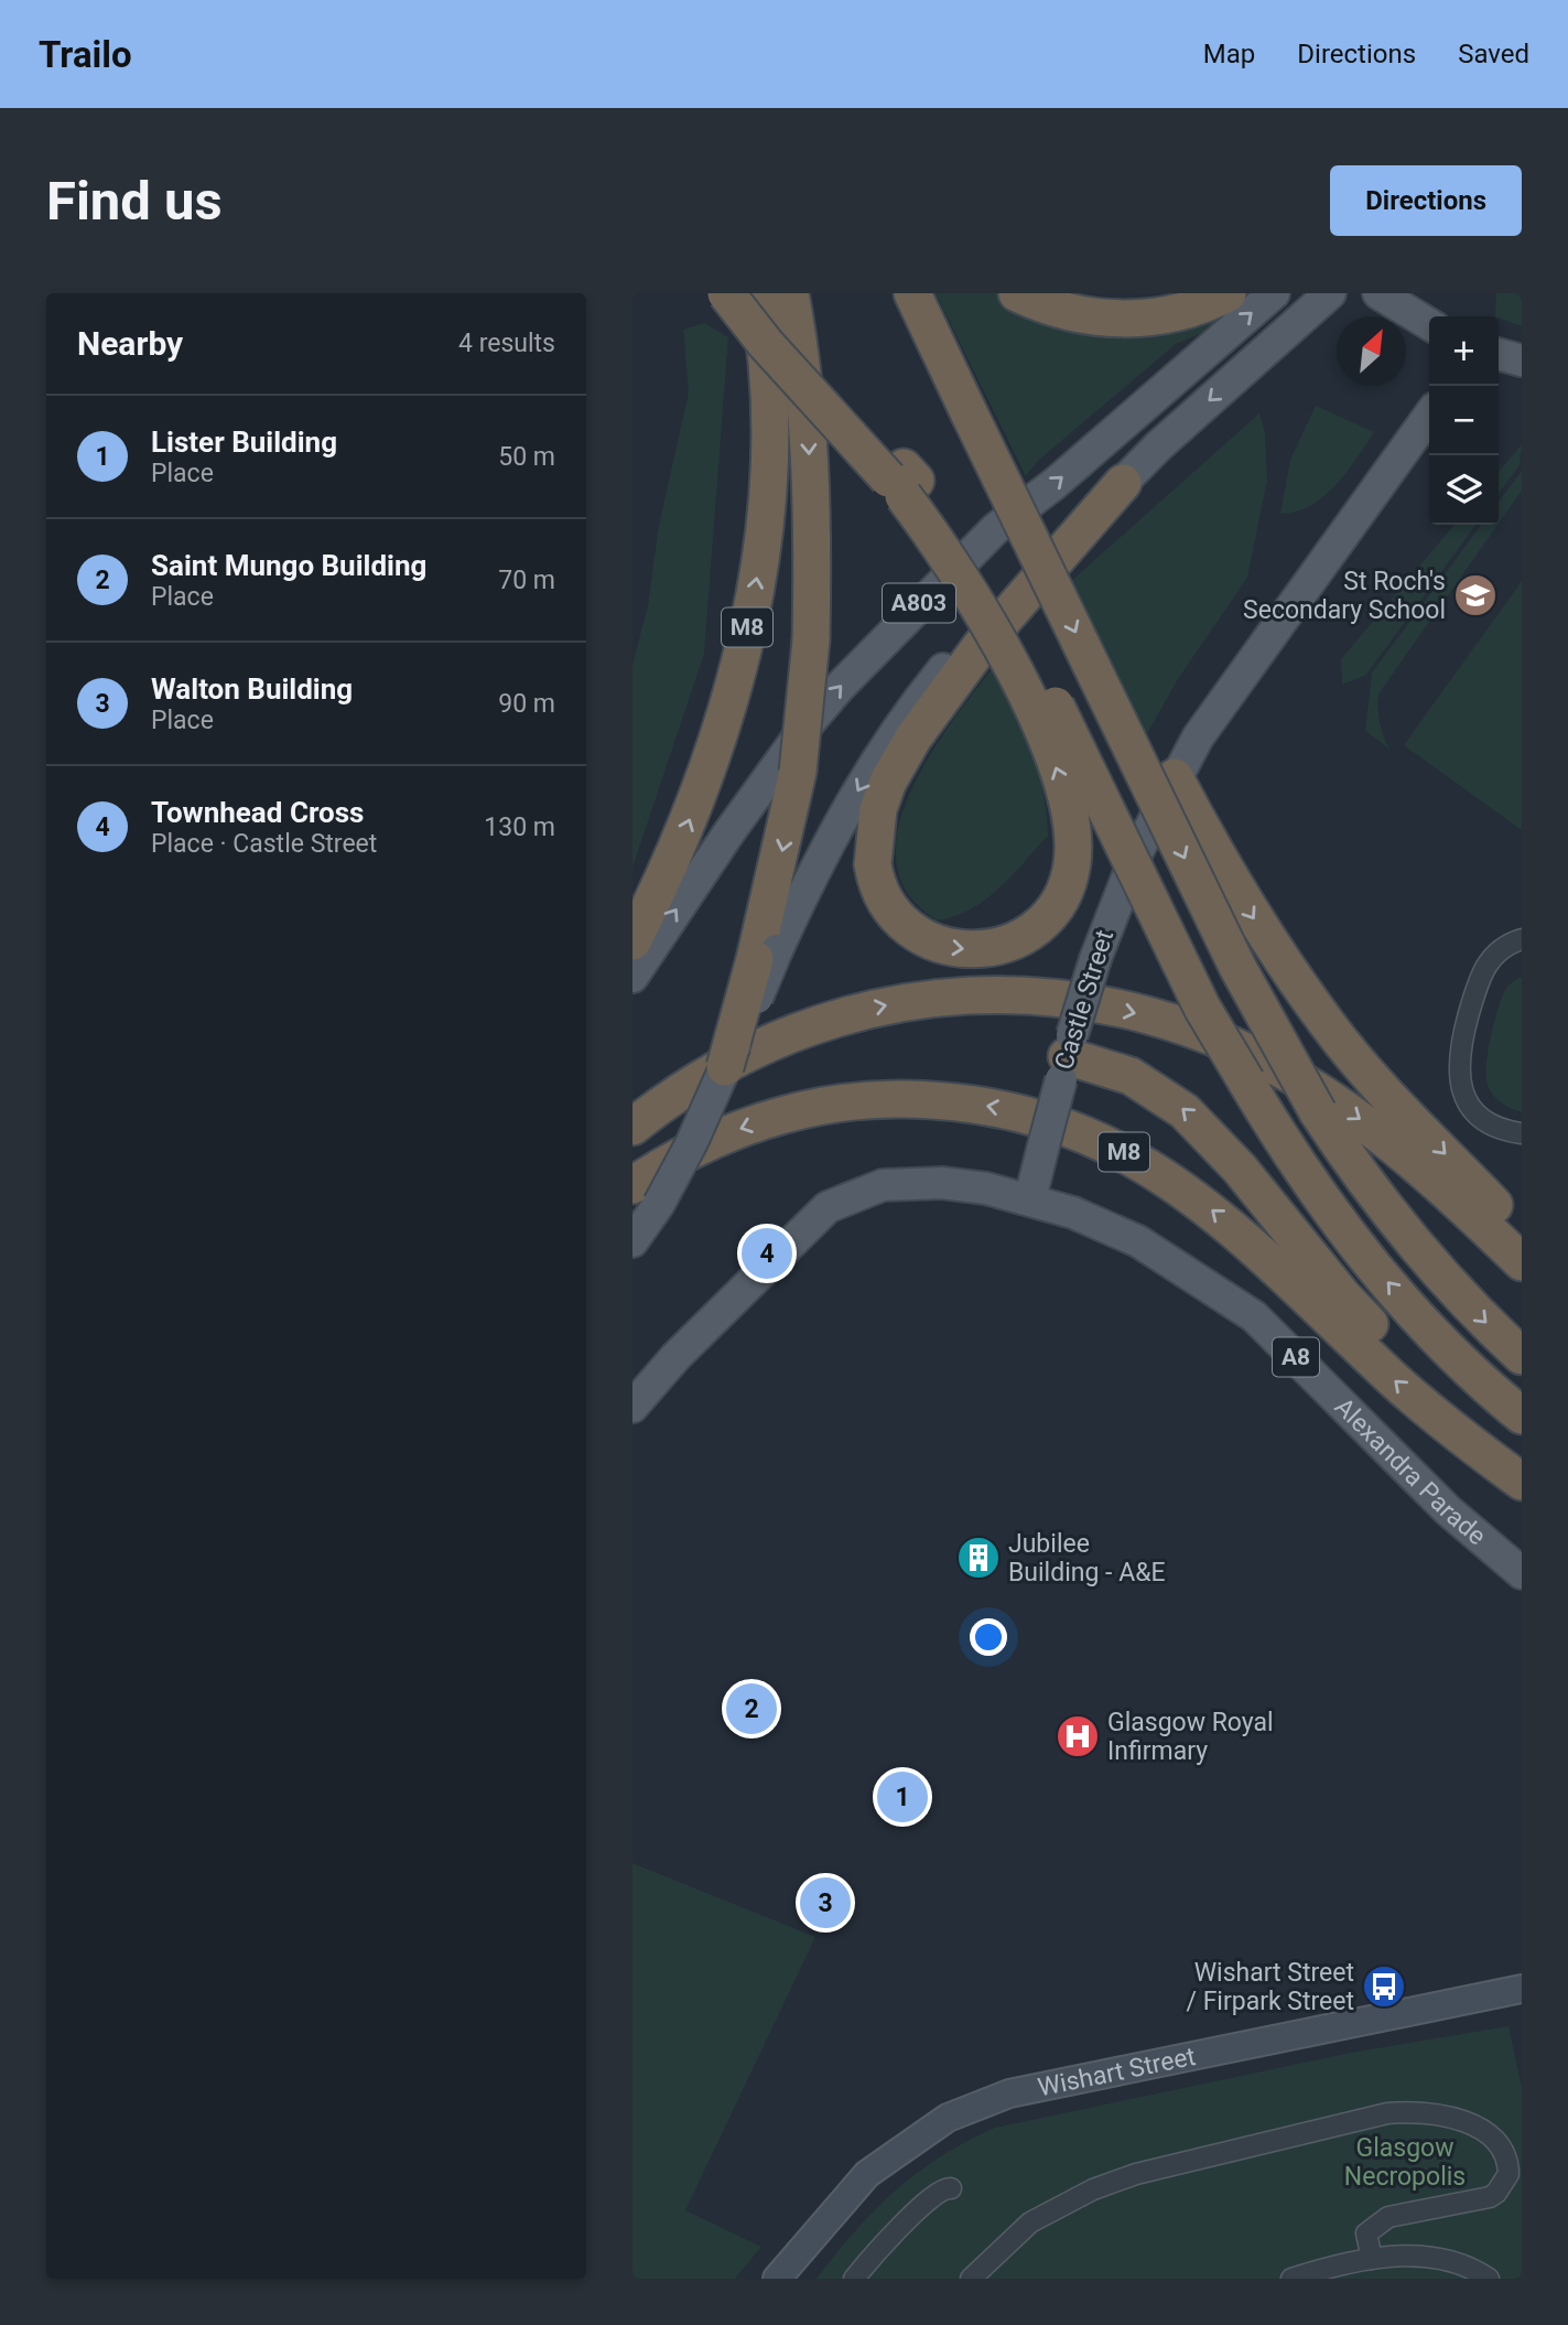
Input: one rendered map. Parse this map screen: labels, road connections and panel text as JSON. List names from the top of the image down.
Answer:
{
  "streets": {
    "highway": ["M8"],
    "main road": [
      "A803",
      "Castle Street",
      "A8",
      "Alexandra Parade"
    ],
    "street": ["Wishart Street"]
  },
  "crossings": [
    ["Castle Street", "A8"],
    ["Castle Street", "Alexandra Parade"],
    ["A8", "Alexandra Parade"]
  ],
  "parks": ["Glasgow Necropolis"],
  "places": {
    "school or university": ["St Roch's Secondary School"],
    "building": ["Jubilee Building - A&E"],
    "hospital": ["Glasgow Royal Infirmary"],
    "bus stop": ["Wishart Street / Firpark Street"]
  },
  "north": "top right",
  "page": {
    "header": "Trailo",
    "nav": ["Map", "Directions", "Saved"],
    "buttons": "Directions",
    "title": "Find us",
    "heading": ["Nearby", "4 results"],
    "map_buttons": ["+", "−"],
    "list": [
      {
        "mark": "1",
        "name": "Lister Building",
        "note": "Place",
        "value": "50 m"
      },
      {
        "mark": "2",
        "name": "Saint Mungo Building",
        "note": "Place",
        "value": "70 m"
      },
      {
        "mark": "3",
        "name": "Walton Building",
        "note": "Place",
        "value": "90 m"
      },
      {
        "mark": "4",
        "name": "Townhead Cross",
        "note": "Place · Castle Street",
        "value": "130 m"
      }
    ],
    "pins": [
      "4",
      "2",
      "1",
      "3"
    ]
  }
}
